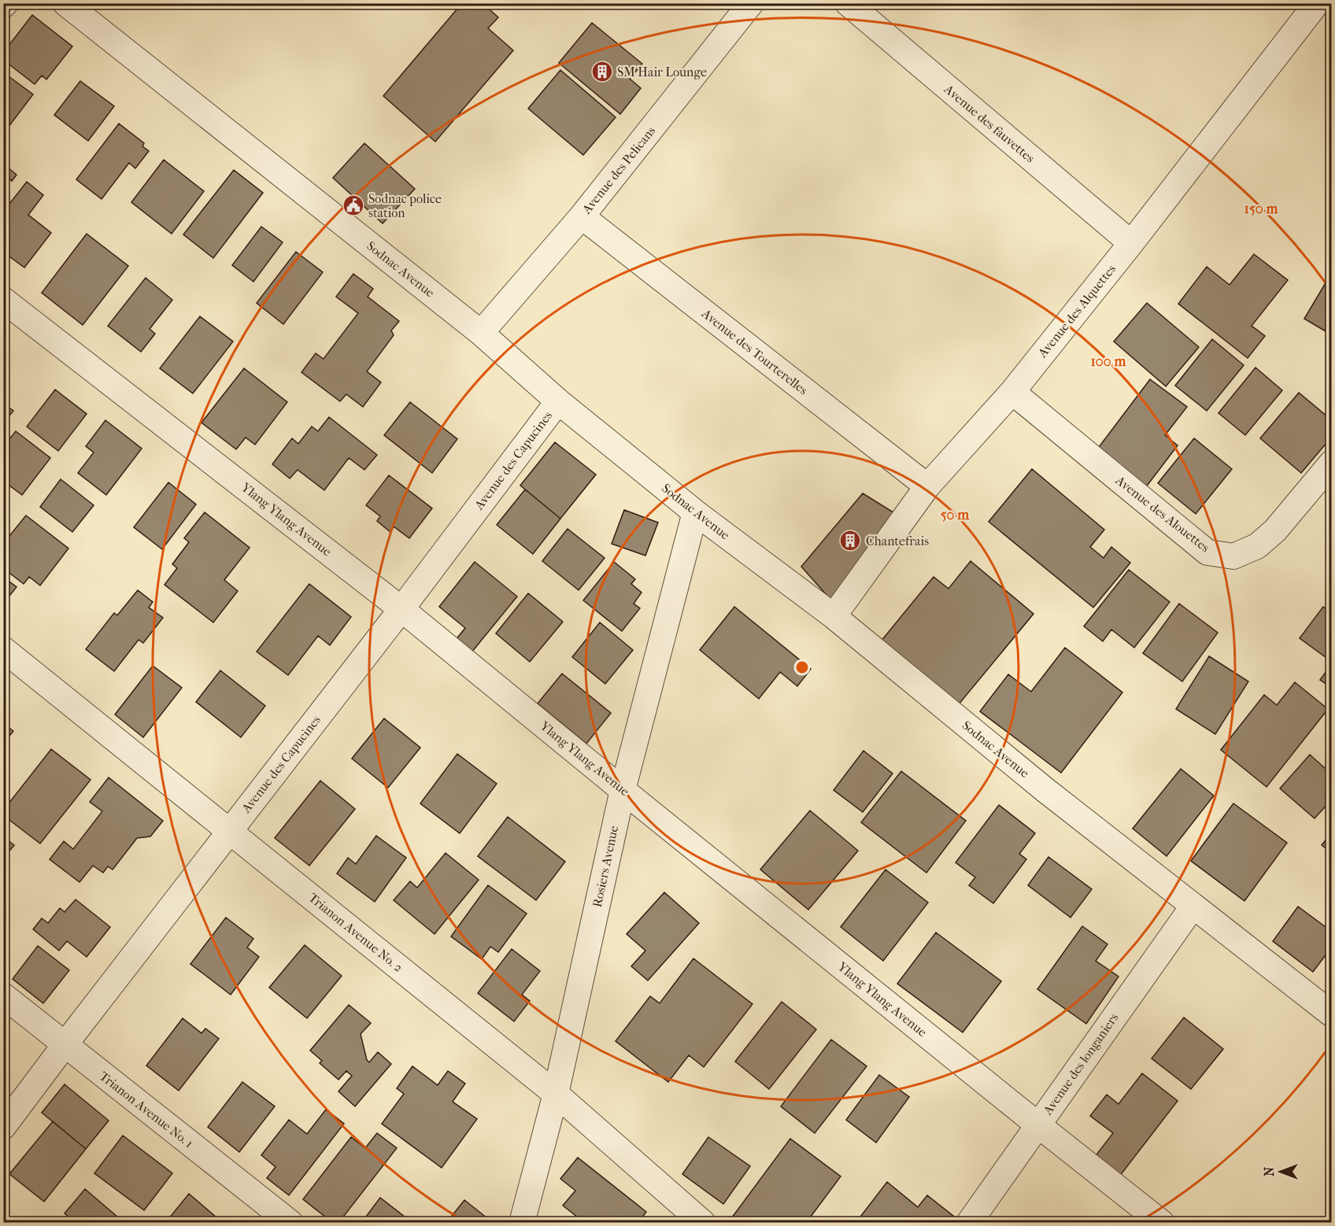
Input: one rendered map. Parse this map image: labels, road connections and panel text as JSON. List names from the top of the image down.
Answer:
{
  "streets": {
    "street": [
      "Avenue des fauvettes",
      "Avenue des Pelicans",
      "Sodnac Avenue",
      "Avenue des Alquettes",
      "Avenue des Tourterelles",
      "Avenue des Capucines",
      "Avenue des Alouettes",
      "Ylang Ylang Avenue",
      "Rosiers Avenue",
      "Trianon Avenue No. 2",
      "Avenue des longaniers",
      "Trianon Avenue No. 1"
    ]
  },
  "crossings": [
    ["Avenue des fauvettes", "Avenue des Alquettes"],
    ["Avenue des Pelicans", "Sodnac Avenue"],
    ["Avenue des Pelicans", "Avenue des Tourterelles"],
    ["Sodnac Avenue", "Avenue des Alquettes"],
    ["Sodnac Avenue", "Avenue des Capucines"],
    ["Sodnac Avenue", "Rosiers Avenue"],
    ["Sodnac Avenue", "Avenue des longaniers"],
    ["Avenue des Alquettes", "Avenue des Tourterelles"],
    ["Avenue des Alquettes", "Avenue des Alouettes"],
    ["Avenue des Capucines", "Ylang Ylang Avenue"],
    ["Avenue des Capucines", "Trianon Avenue No. 2"],
    ["Avenue des Capucines", "Trianon Avenue No. 1"],
    ["Ylang Ylang Avenue", "Rosiers Avenue"],
    ["Ylang Ylang Avenue", "Avenue des longaniers"],
    ["Rosiers Avenue", "Trianon Avenue No. 2"]
  ],
  "places": {
    "building": ["SM Hair Lounge", "Chantefrais"],
    "public building": ["Sodnac police station"]
  },
  "north": "left",
  "rings": ["150 m", "100 m", "50 m"]
}
